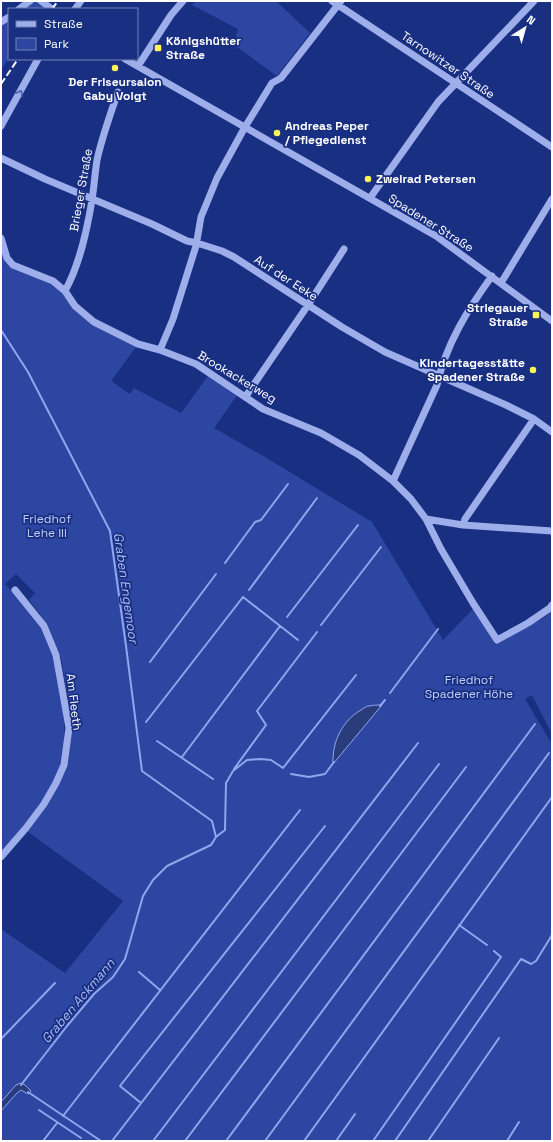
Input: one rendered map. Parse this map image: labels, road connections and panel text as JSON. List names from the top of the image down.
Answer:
{
  "streets": {
    "street": [
      "Tarnowitzer Straße",
      "Brieger Straße",
      "Spadener Straße",
      "Auf der Eeke",
      "Brookackerweg",
      "Am Fleeth"
    ]
  },
  "crossings": [
    ["Brieger Straße", "Auf der Eeke"],
    ["Brieger Straße", "Brookackerweg"]
  ],
  "water": ["Graben Engemoor", "Graben Ackmann"],
  "parks": ["Friedhof Lehe III", "Friedhof Spadener Höhe"],
  "places": {
    "transit": ["Königshütter Straße", "Striegauer Straße"],
    "other": [
      "Der Friseursalon Gaby Voigt",
      "Andreas Peper / Pflegedienst",
      "Zweirad Petersen",
      "Kindertagesstätte Spadener Straße"
    ]
  },
  "legend": ["Straße", "Park"],
  "north": "top right"
}
